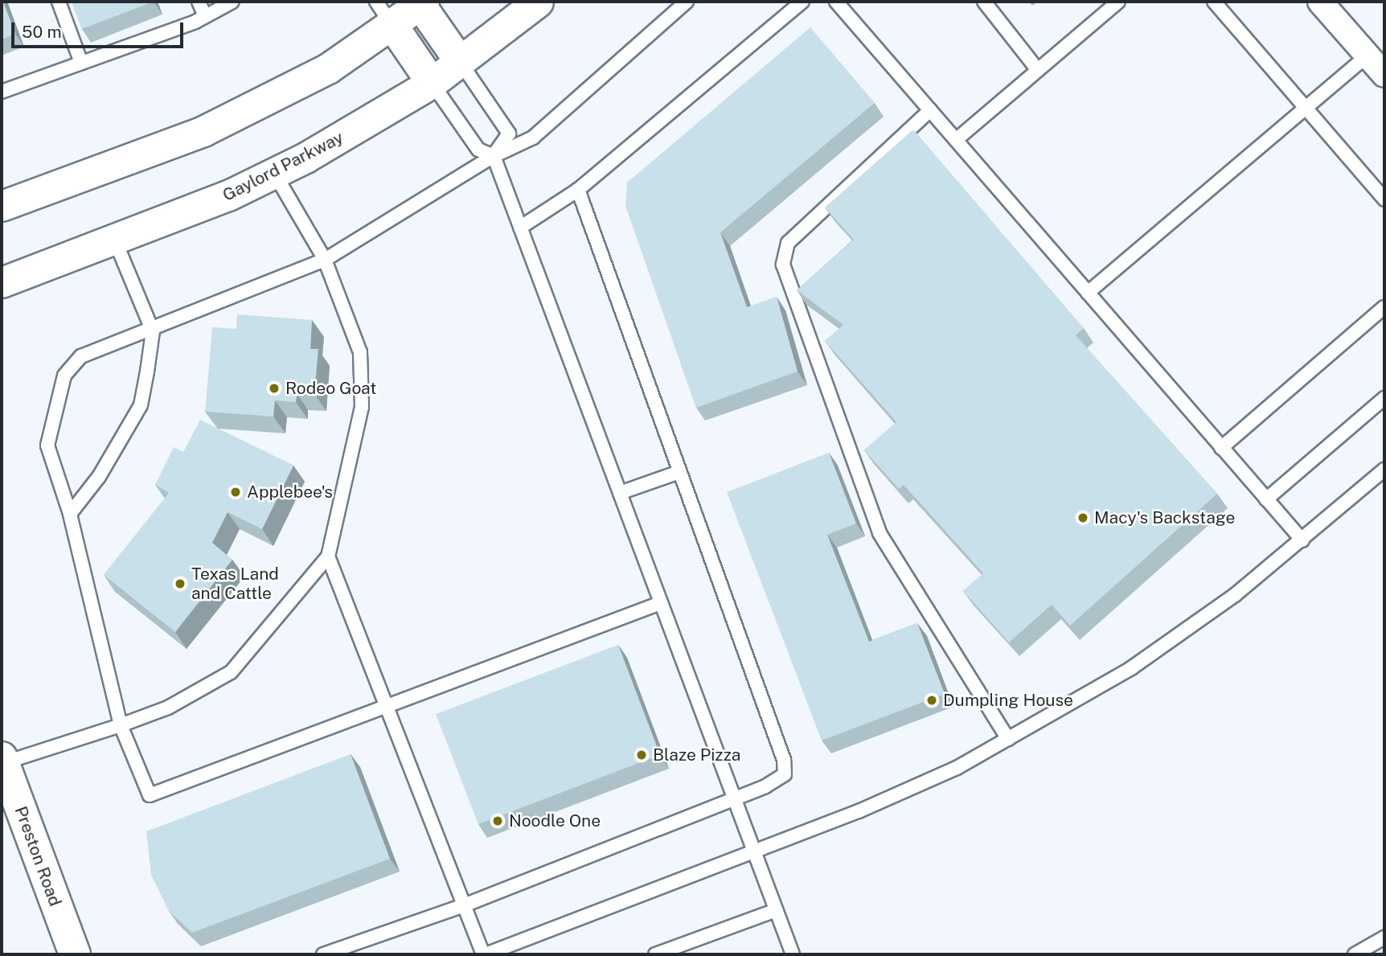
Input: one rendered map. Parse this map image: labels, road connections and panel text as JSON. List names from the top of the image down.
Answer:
{
  "streets": {
    "main road": ["Preston Road"],
    "street": ["Gaylord Parkway"]
  },
  "places": [
    "Rodeo Goat",
    "Applebee's",
    "Macy's Backstage",
    "Texas Land and Cattle",
    "Dumpling House",
    "Blaze Pizza",
    "Noodle One"
  ],
  "scale_bar": "50 m"
}
